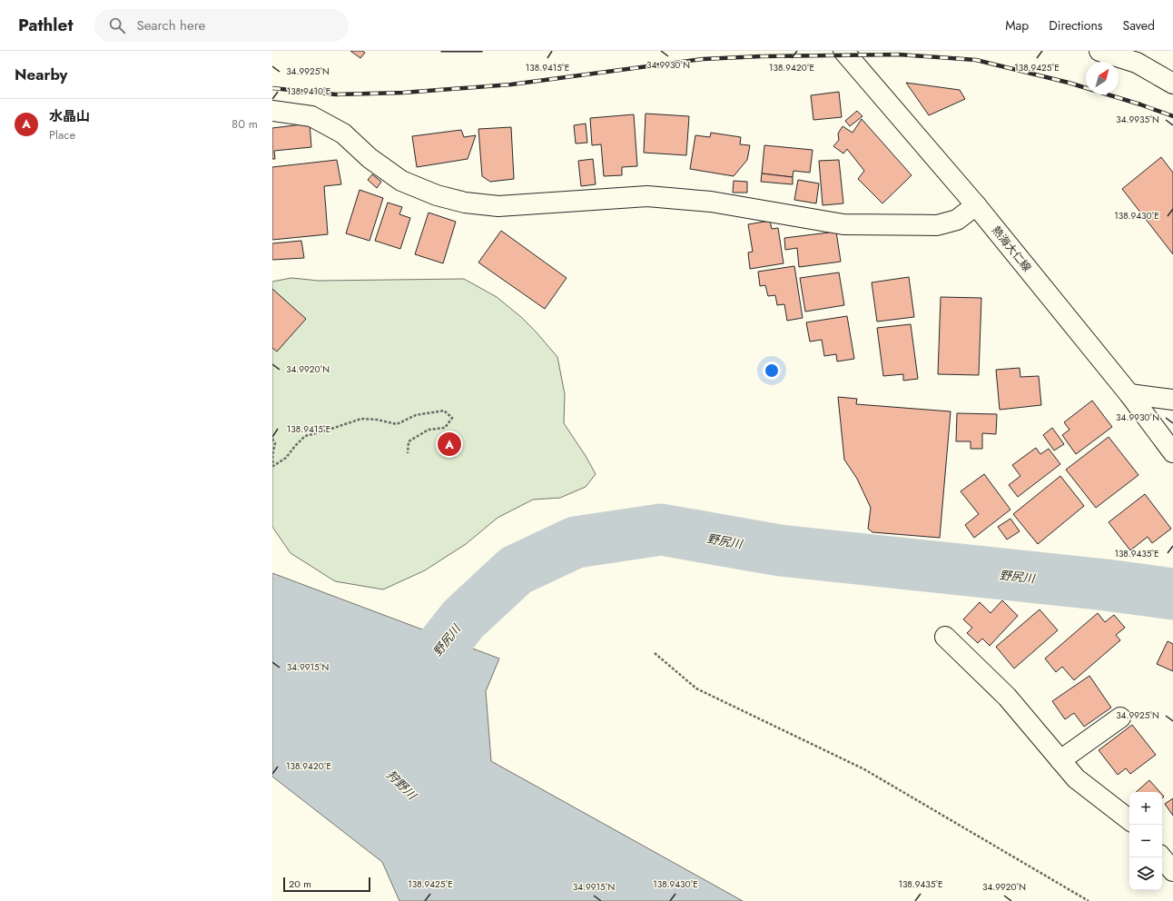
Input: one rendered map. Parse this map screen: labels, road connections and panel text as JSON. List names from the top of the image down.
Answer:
{
  "streets": {
    "street": ["熱海大仁線"]
  },
  "water": ["野尻川", "狩野川"],
  "scale_bar": "20 m",
  "north": "top right",
  "page": {
    "header": "Pathlet",
    "search": "Search here",
    "nav": ["Map", "Directions", "Saved"],
    "heading": "Nearby",
    "list": [
      {
        "mark": "A",
        "name": "水晶山",
        "note": "Place",
        "value": "80 m"
      }
    ],
    "pins": "A",
    "map_buttons": ["+", "−"],
    "scale": "20 m"
  },
  "coordinates": [
    "34.9930°N",
    "138.9415°E",
    "138.9420°E",
    "138.9425°E",
    "34.9925°N",
    "138.9410°E",
    "34.9935°N",
    "138.9430°E",
    "34.9920°N",
    "138.9435°E",
    "34.9915°N"
  ]
}
